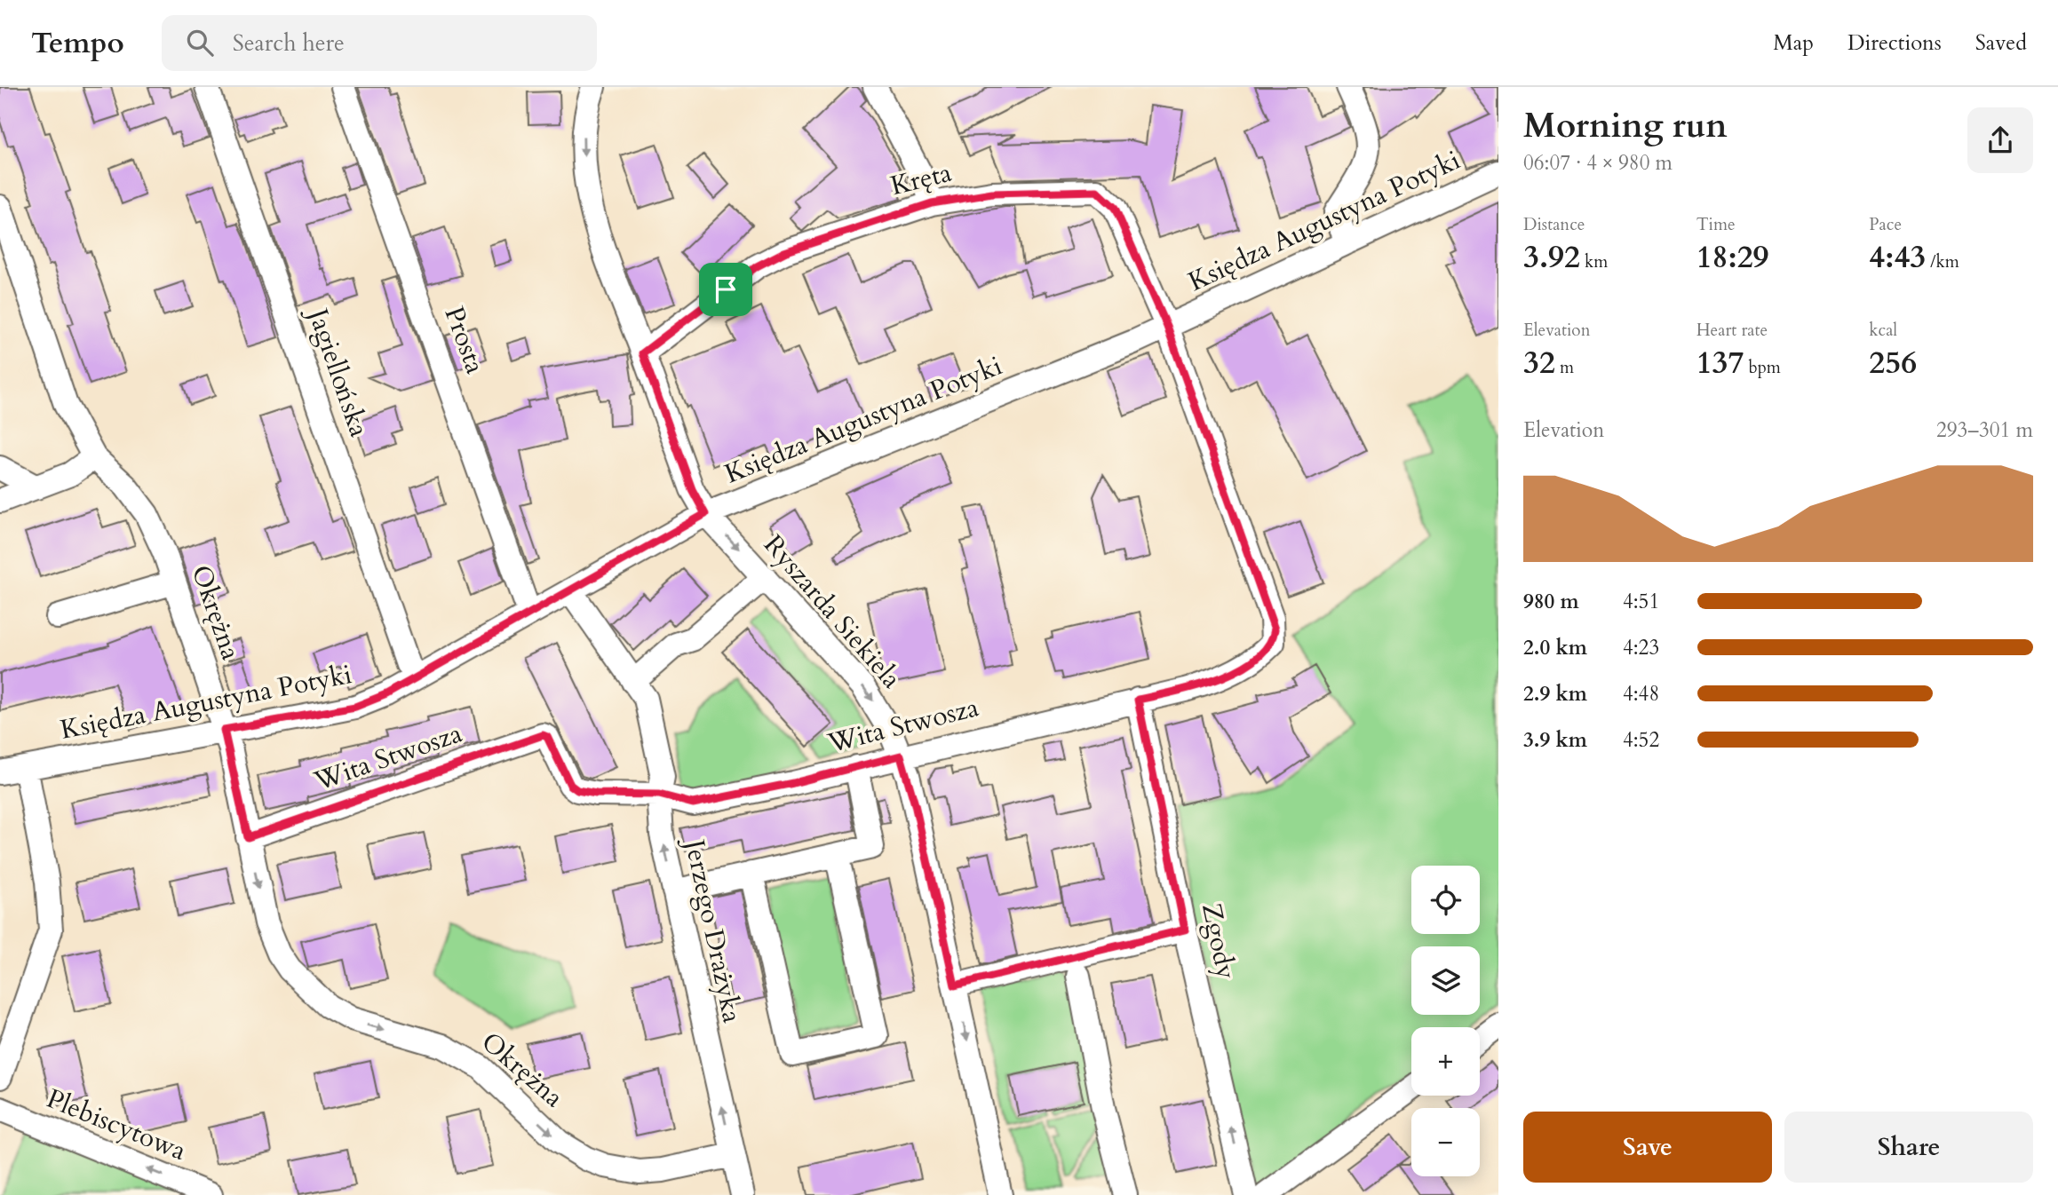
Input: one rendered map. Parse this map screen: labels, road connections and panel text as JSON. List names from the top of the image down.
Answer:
{
  "streets": {
    "street": [
      "Kręta",
      "Księdza Augustyna Potyki",
      "Prosta",
      "Jagiellońska",
      "Ryszarda Siekiela",
      "Okrężna",
      "Wita Stwosza",
      "Jerzego Drażyka",
      "Zgody",
      "Plebiscytowa"
    ]
  },
  "crossings": [
    ["Kręta", "Księdza Augustyna Potyki"],
    ["Kręta", "Ryszarda Siekiela"],
    ["Kręta", "Wita Stwosza"],
    ["Księdza Augustyna Potyki", "Prosta"],
    ["Księdza Augustyna Potyki", "Jagiellońska"],
    ["Księdza Augustyna Potyki", "Ryszarda Siekiela"],
    ["Księdza Augustyna Potyki", "Okrężna"],
    ["Księdza Augustyna Potyki", "Wita Stwosza"],
    ["Księdza Augustyna Potyki", "Jerzego Drażyka"],
    ["Ryszarda Siekiela", "Wita Stwosza"],
    ["Okrężna", "Wita Stwosza"],
    ["Okrężna", "Jerzego Drażyka"],
    ["Wita Stwosza", "Jerzego Drażyka"],
    ["Wita Stwosza", "Zgody"]
  ],
  "one_way": [
    "Ryszarda Siekiela",
    "Okrężna",
    "Jerzego Drażyka",
    "Plebiscytowa"
  ],
  "page": {
    "header": "Tempo",
    "search": "Search here",
    "nav": ["Map", "Directions", "Saved"],
    "heading": ["Morning run", "06:07 · 4 × 980 m"],
    "stats": [
      ["Distance", "3.92 km"],
      ["Time", "18:29"],
      ["Pace", "4:43 /km"],
      ["Elevation", "32 m"],
      ["Heart rate", "137 bpm"],
      ["kcal", "256"]
    ],
    "chart": ["Elevation", "293–301 m"],
    "list": [
      {
        "name": "980 m",
        "note": "4:51"
      },
      {
        "name": "2.0 km",
        "note": "4:23"
      },
      {
        "name": "2.9 km",
        "note": "4:48"
      },
      {
        "name": "3.9 km",
        "note": "4:52"
      }
    ],
    "map_buttons": ["+", "−"],
    "buttons": ["Save", "Share"]
  }
}
